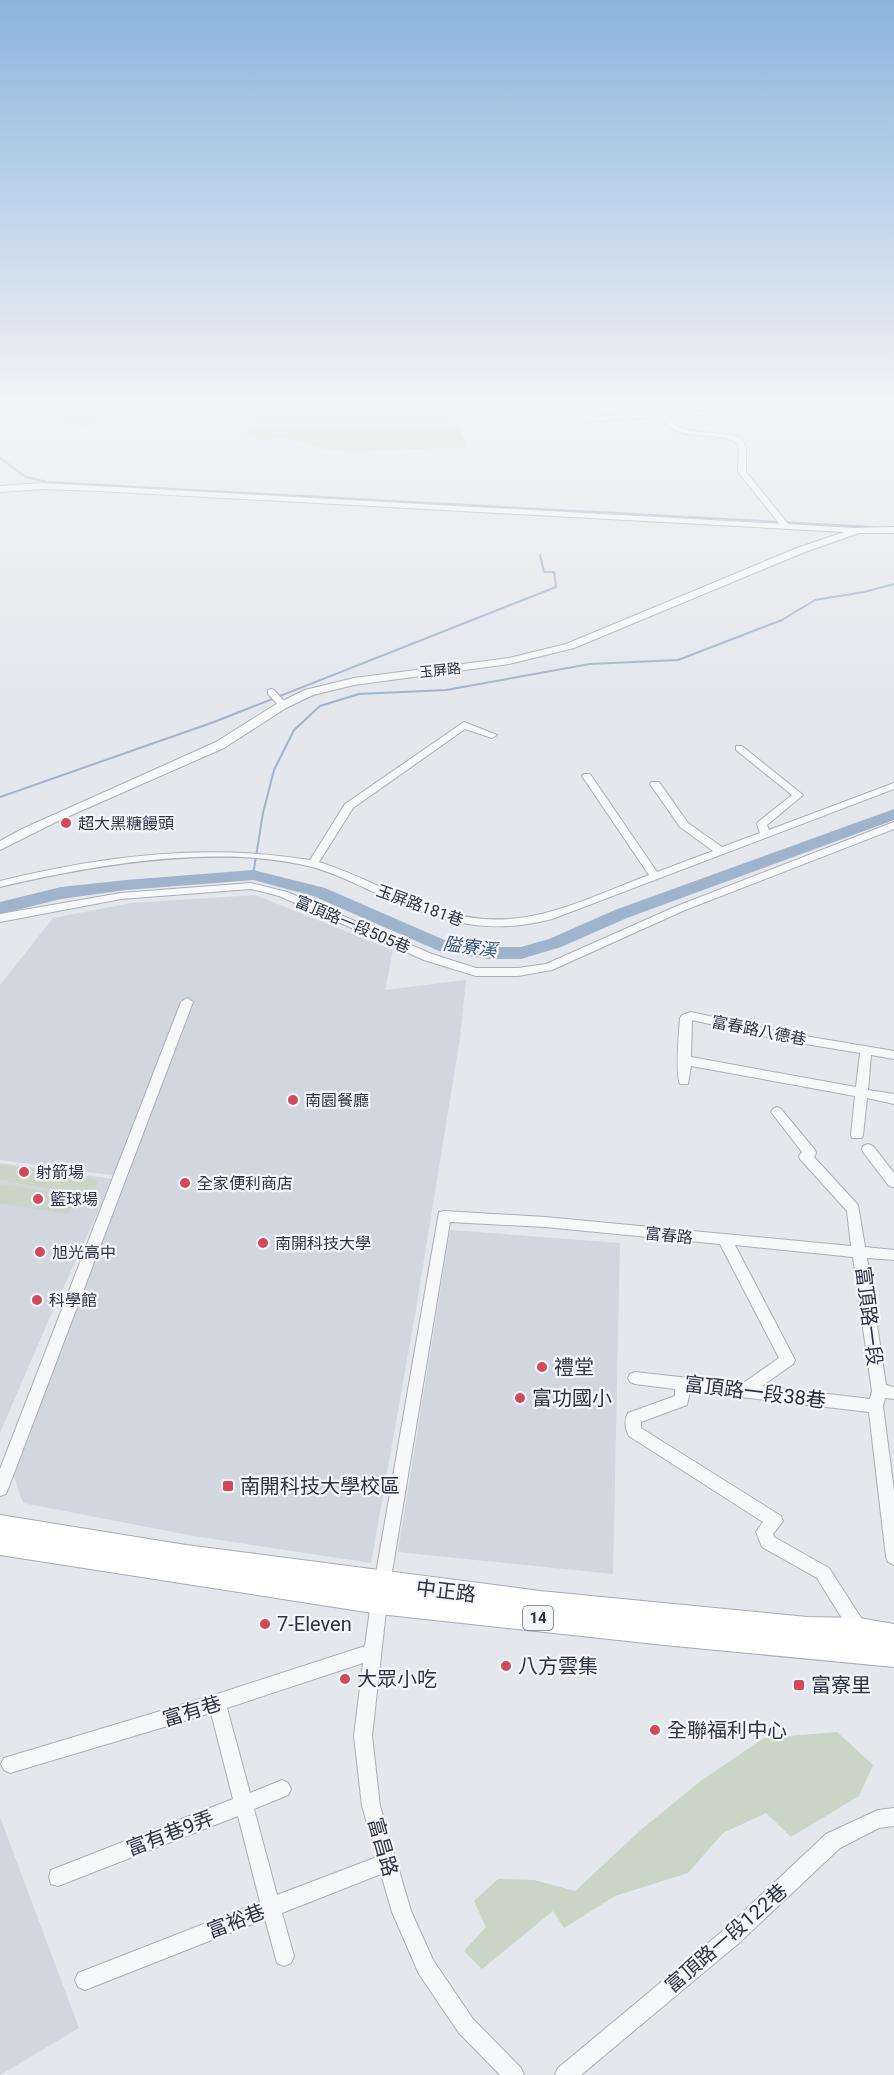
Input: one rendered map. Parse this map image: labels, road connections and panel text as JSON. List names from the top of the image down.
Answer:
{
  "streets": {
    "main road": ["中正路", "14"],
    "street": [
      "玉屏路",
      "玉屏路181巷",
      "富頂路一段505巷",
      "富春路八德巷",
      "富春路",
      "富頂路一段",
      "富頂路一段38巷",
      "富有巷",
      "富有巷9弄",
      "富昌路",
      "富裕巷",
      "富頂路一段122巷"
    ]
  },
  "crossings": [
    ["富春路", "富頂路一段"],
    ["富春路", "富昌路"],
    ["富頂路一段", "富頂路一段38巷"],
    ["中正路", "富昌路"],
    ["富有巷", "富昌路"],
    ["富昌路", "富裕巷"]
  ],
  "water": ["隘寮溪"],
  "places": {
    "other": [
      "超大黑糖饅頭",
      "南園餐廳",
      "射箭場",
      "全家便利商店",
      "籃球場",
      "南開科技大學",
      "旭光高中",
      "科學館",
      "禮堂",
      "富功國小",
      "7-Eleven",
      "八方雲集",
      "大眾小吃",
      "全聯福利中心"
    ],
    "transit": ["南開科技大學校區", "富寮里"]
  }
}
